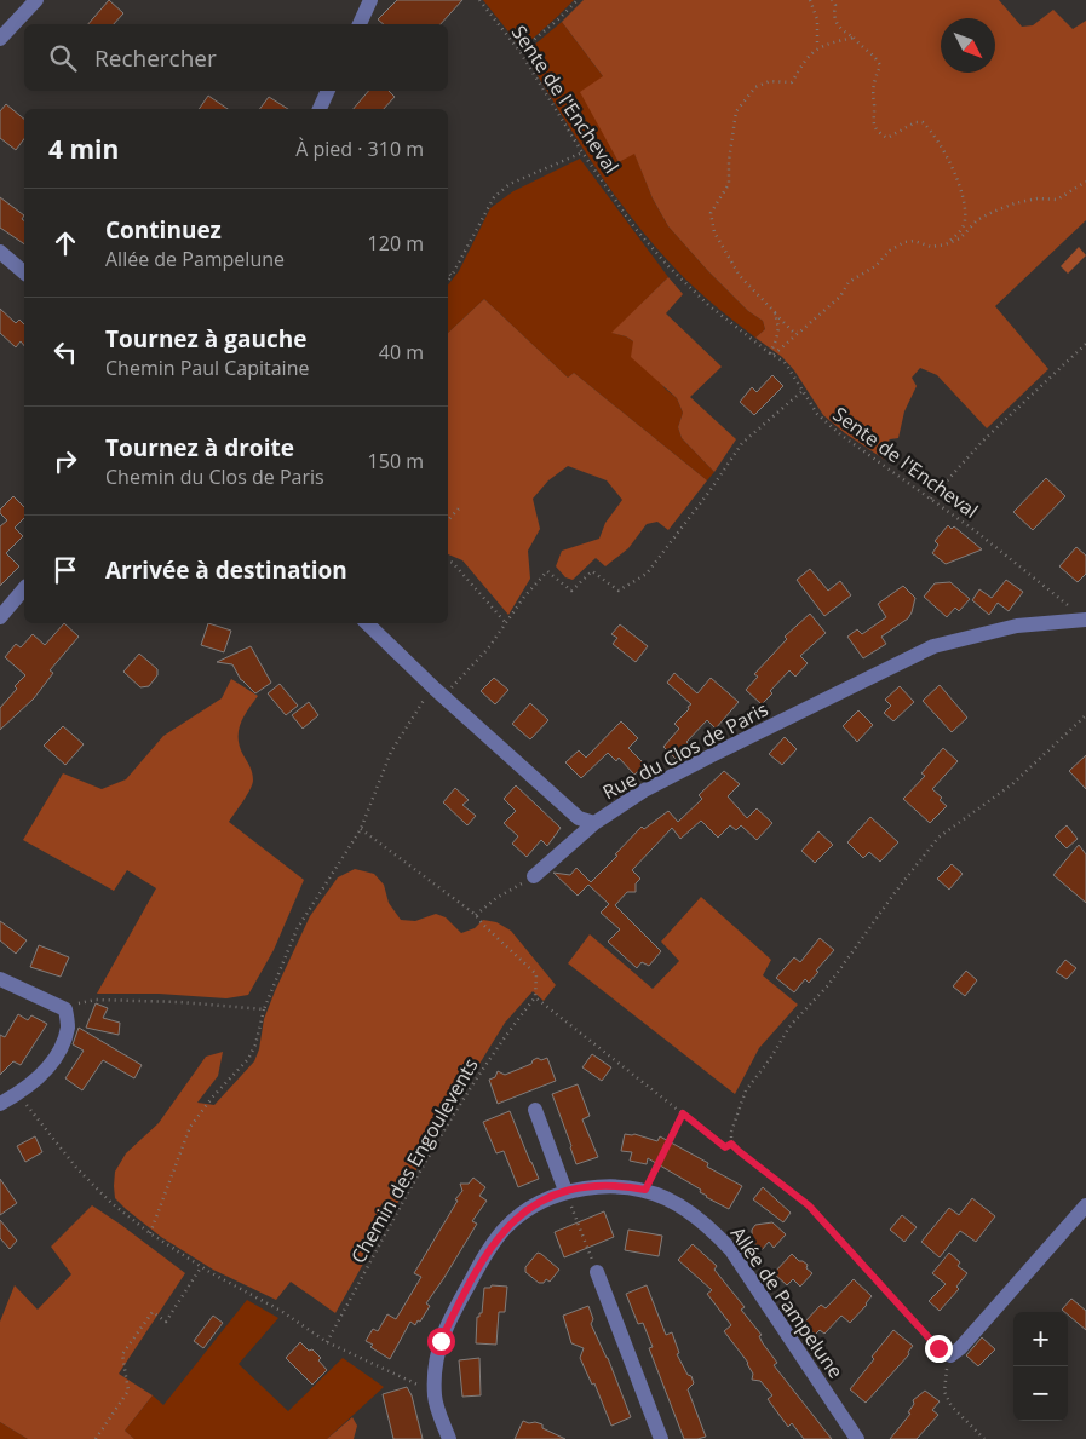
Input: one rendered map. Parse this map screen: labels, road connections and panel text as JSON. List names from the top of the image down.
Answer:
{
  "streets": {
    "street": ["Rue du Clos de Paris", "Allée de Pampelune"],
    "path": ["Sente de l'Encheval", "Chemin des Engoulevents"]
  },
  "north": "bottom right",
  "page": {
    "search": "Rechercher",
    "heading": ["4 min", "À pied · 310 m"],
    "list": [
      ["Continuez", "Allée de Pampelune", "120 m"],
      ["Tournez à gauche", "Chemin Paul Capitaine", "40 m"],
      ["Tournez à droite", "Chemin du Clos de Paris", "150 m"],
      "Arrivée à destination"
    ],
    "map_buttons": ["+", "−"]
  }
}
